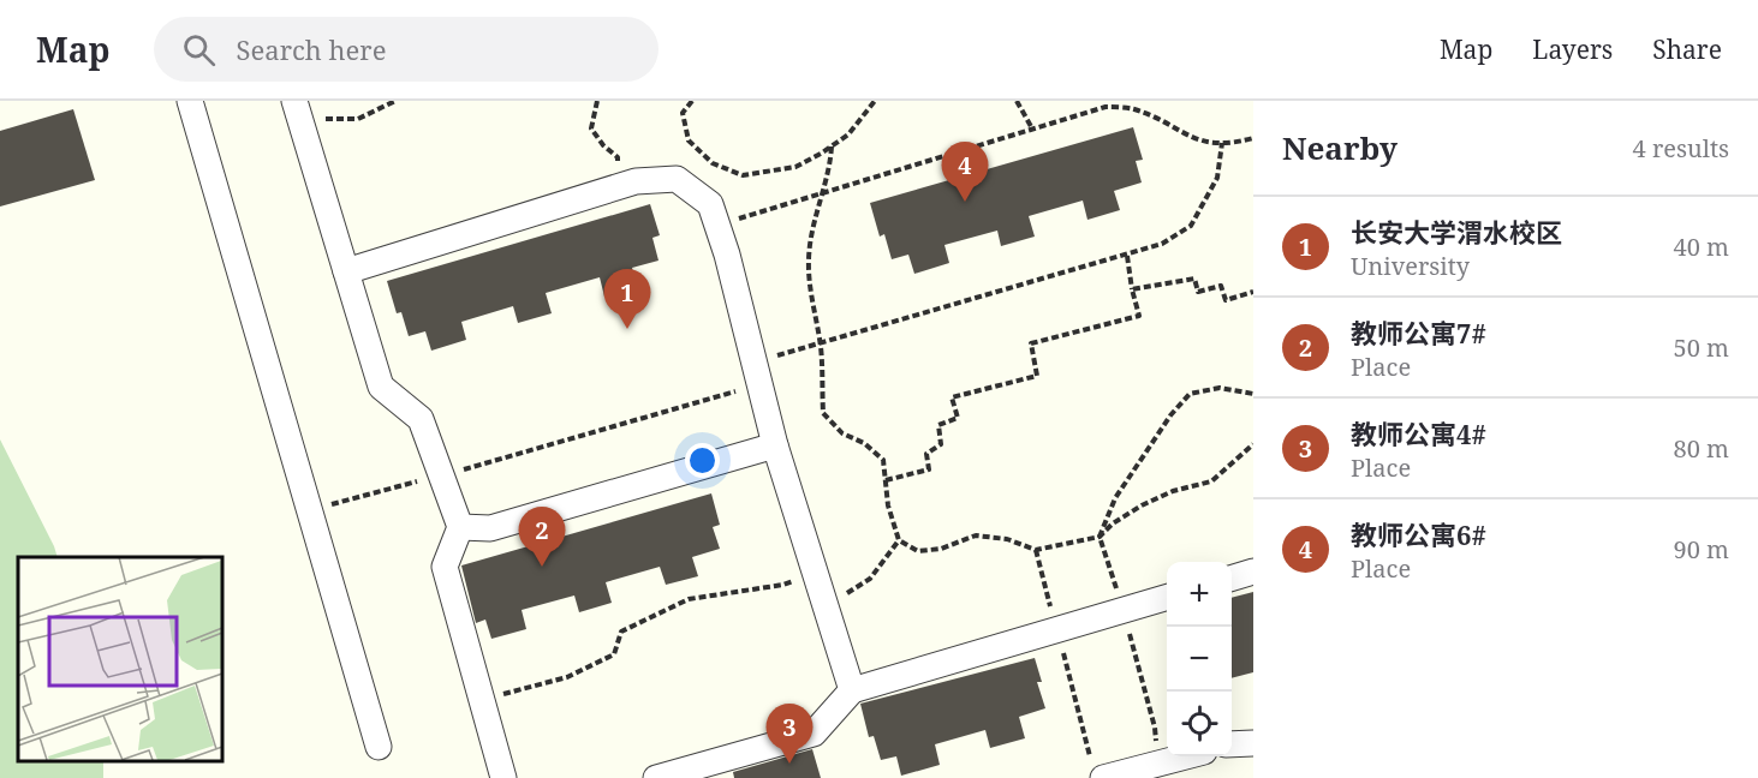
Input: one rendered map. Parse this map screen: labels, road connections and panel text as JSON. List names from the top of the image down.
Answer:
{
  "page": {
    "header": "Map",
    "search": "Search here",
    "nav": ["Map", "Layers", "Share"],
    "heading": ["Nearby", "4 results"],
    "pins": [
      "4",
      "1",
      "2",
      "3"
    ],
    "list": [
      {
        "mark": "1",
        "name": "长安大学渭水校区",
        "note": "University",
        "value": "40 m"
      },
      {
        "mark": "2",
        "name": "教师公寓7#",
        "note": "Place",
        "value": "50 m"
      },
      {
        "mark": "3",
        "name": "教师公寓4#",
        "note": "Place",
        "value": "80 m"
      },
      {
        "mark": "4",
        "name": "教师公寓6#",
        "note": "Place",
        "value": "90 m"
      }
    ],
    "map_buttons": ["+", "−"]
  }
}
